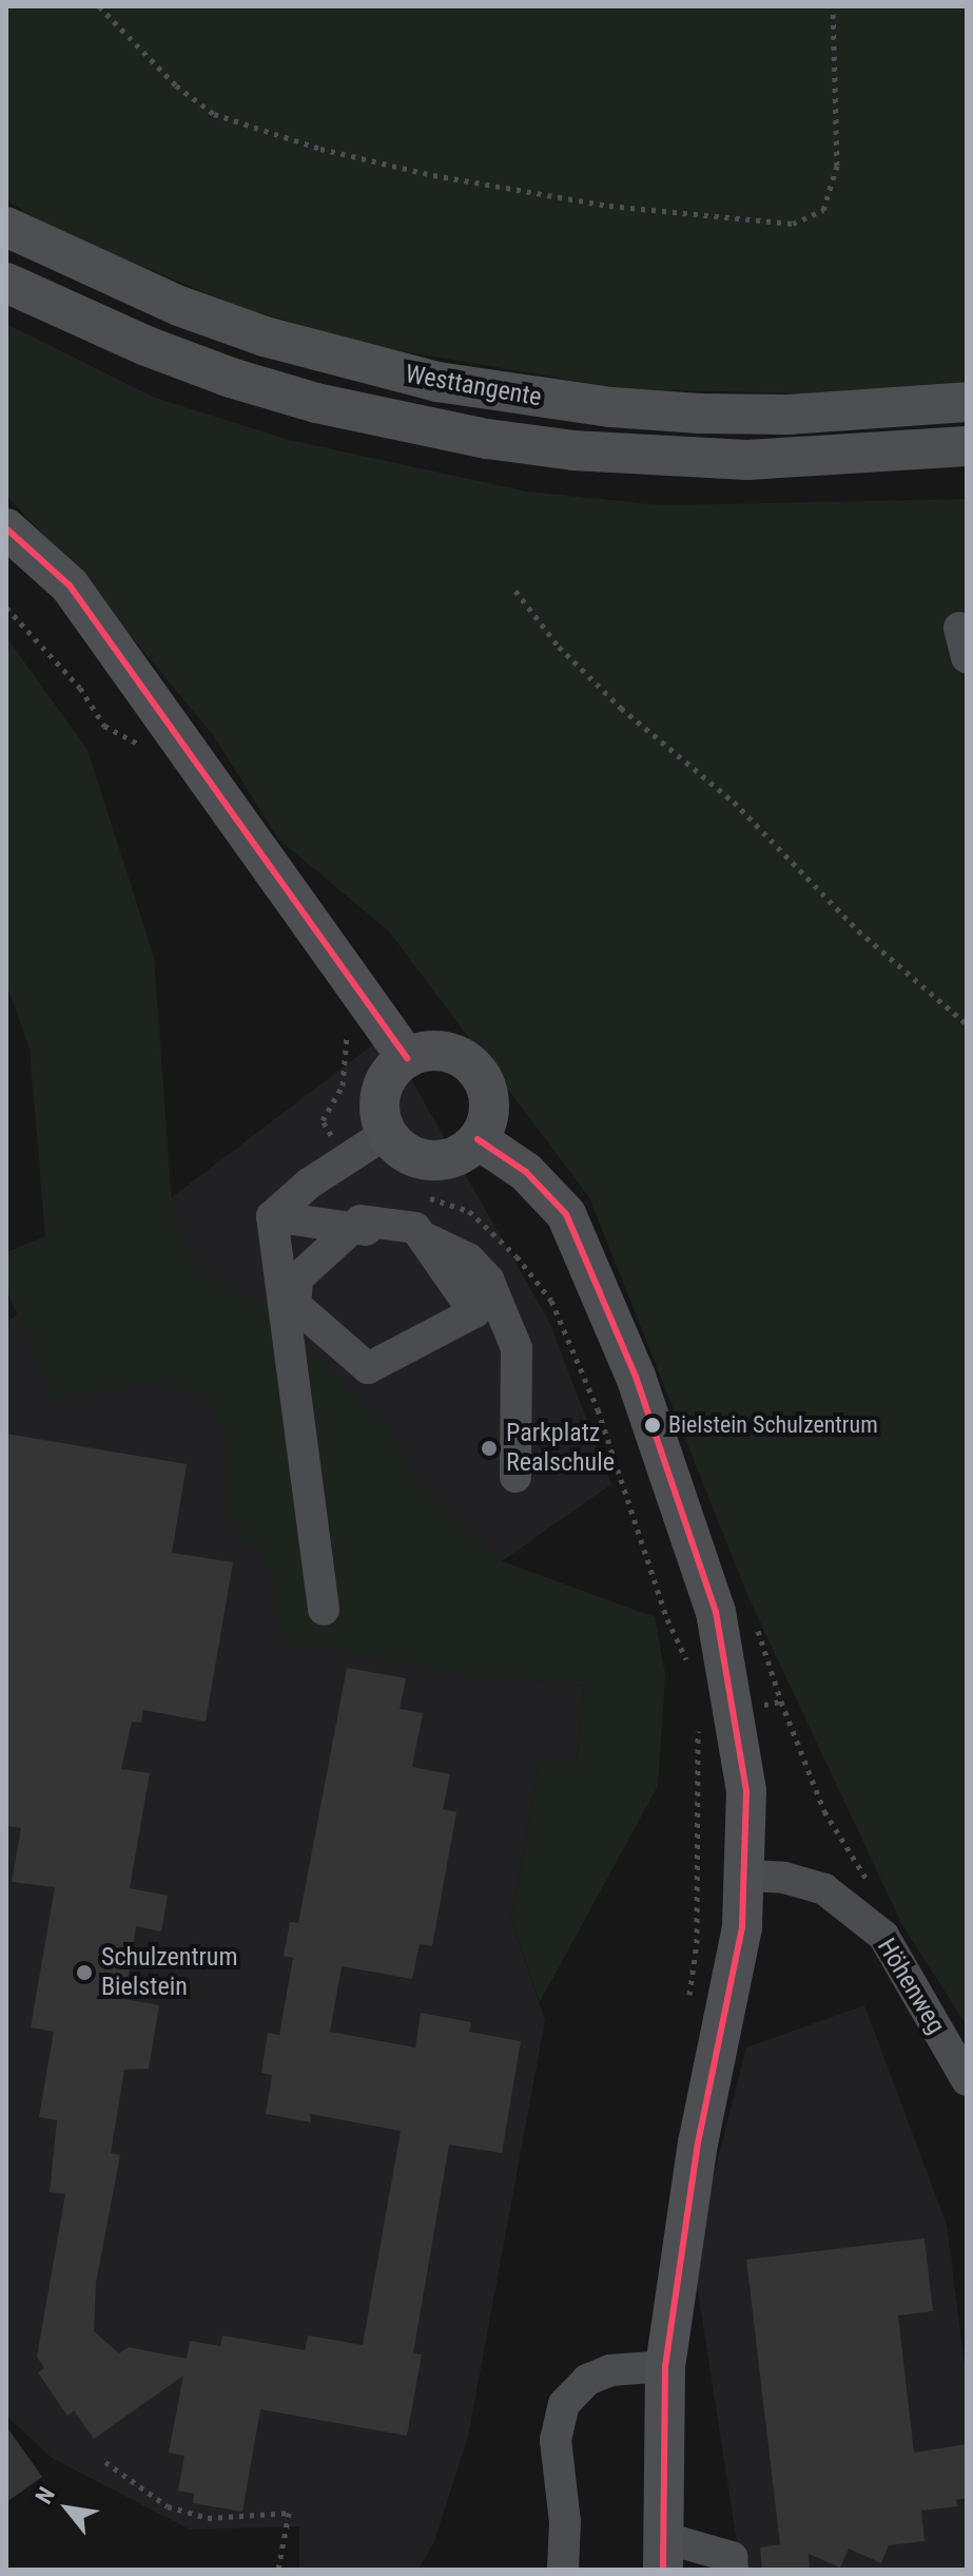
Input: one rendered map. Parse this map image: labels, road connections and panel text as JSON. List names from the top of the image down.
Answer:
{
  "streets": {
    "main road": ["Westtangente"],
    "street": ["Höhenweg"]
  },
  "places": ["Bielstein Schulzentrum", "Parkplatz Realschule", "Schulzentrum Bielstein"],
  "north": "top left"
}
